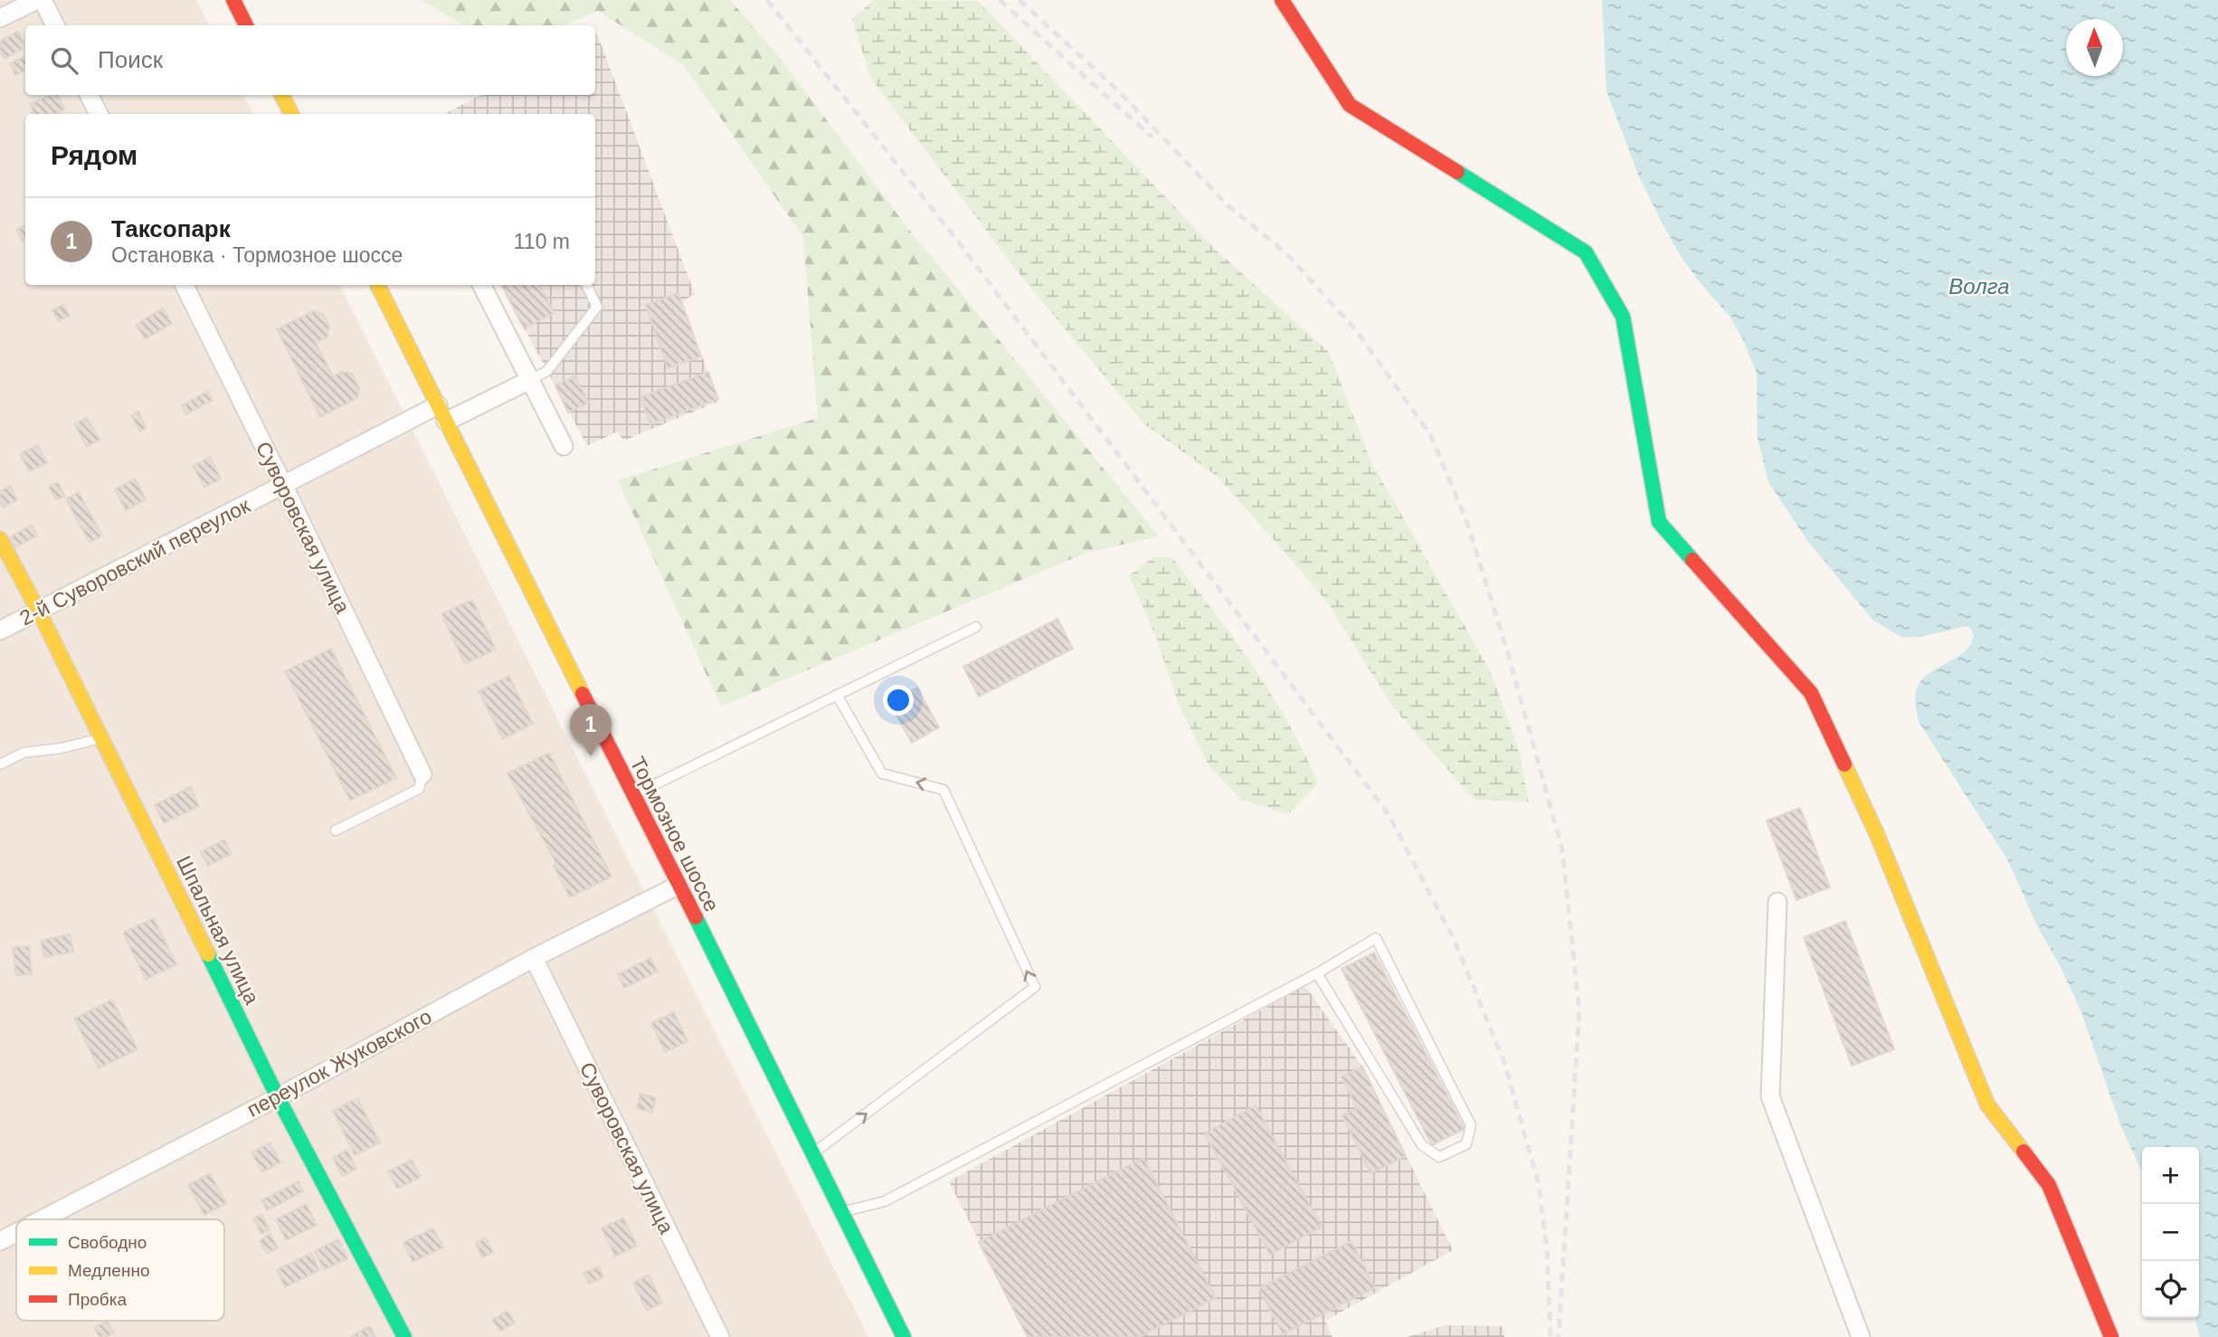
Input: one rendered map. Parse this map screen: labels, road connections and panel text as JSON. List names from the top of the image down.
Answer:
{
  "streets": {
    "street": [
      "Суворовская улица",
      "2-й Суворовский переулок",
      "Тормозное шоссе",
      "Шпальная улица",
      "переулок Жуковского"
    ]
  },
  "crossings": [
    ["Суворовская улица", "2-й Суворовский переулок"],
    ["Суворовская улица", "переулок Жуковского"],
    ["2-й Суворовский переулок", "Тормозное шоссе"],
    ["2-й Суворовский переулок", "Шпальная улица"],
    ["Тормозное шоссе", "переулок Жуковского"],
    ["Шпальная улица", "переулок Жуковского"]
  ],
  "water": ["Волга"],
  "legend": ["Свободно", "Медленно", "Пробка"],
  "north": "top",
  "page": {
    "search": "Поиск",
    "heading": "Рядом",
    "list": [
      {
        "mark": "1",
        "name": "Таксопарк",
        "note": "Остановка · Тормозное шоссе",
        "value": "110 m"
      }
    ],
    "pins": "1",
    "map_buttons": ["+", "−"]
  }
}
